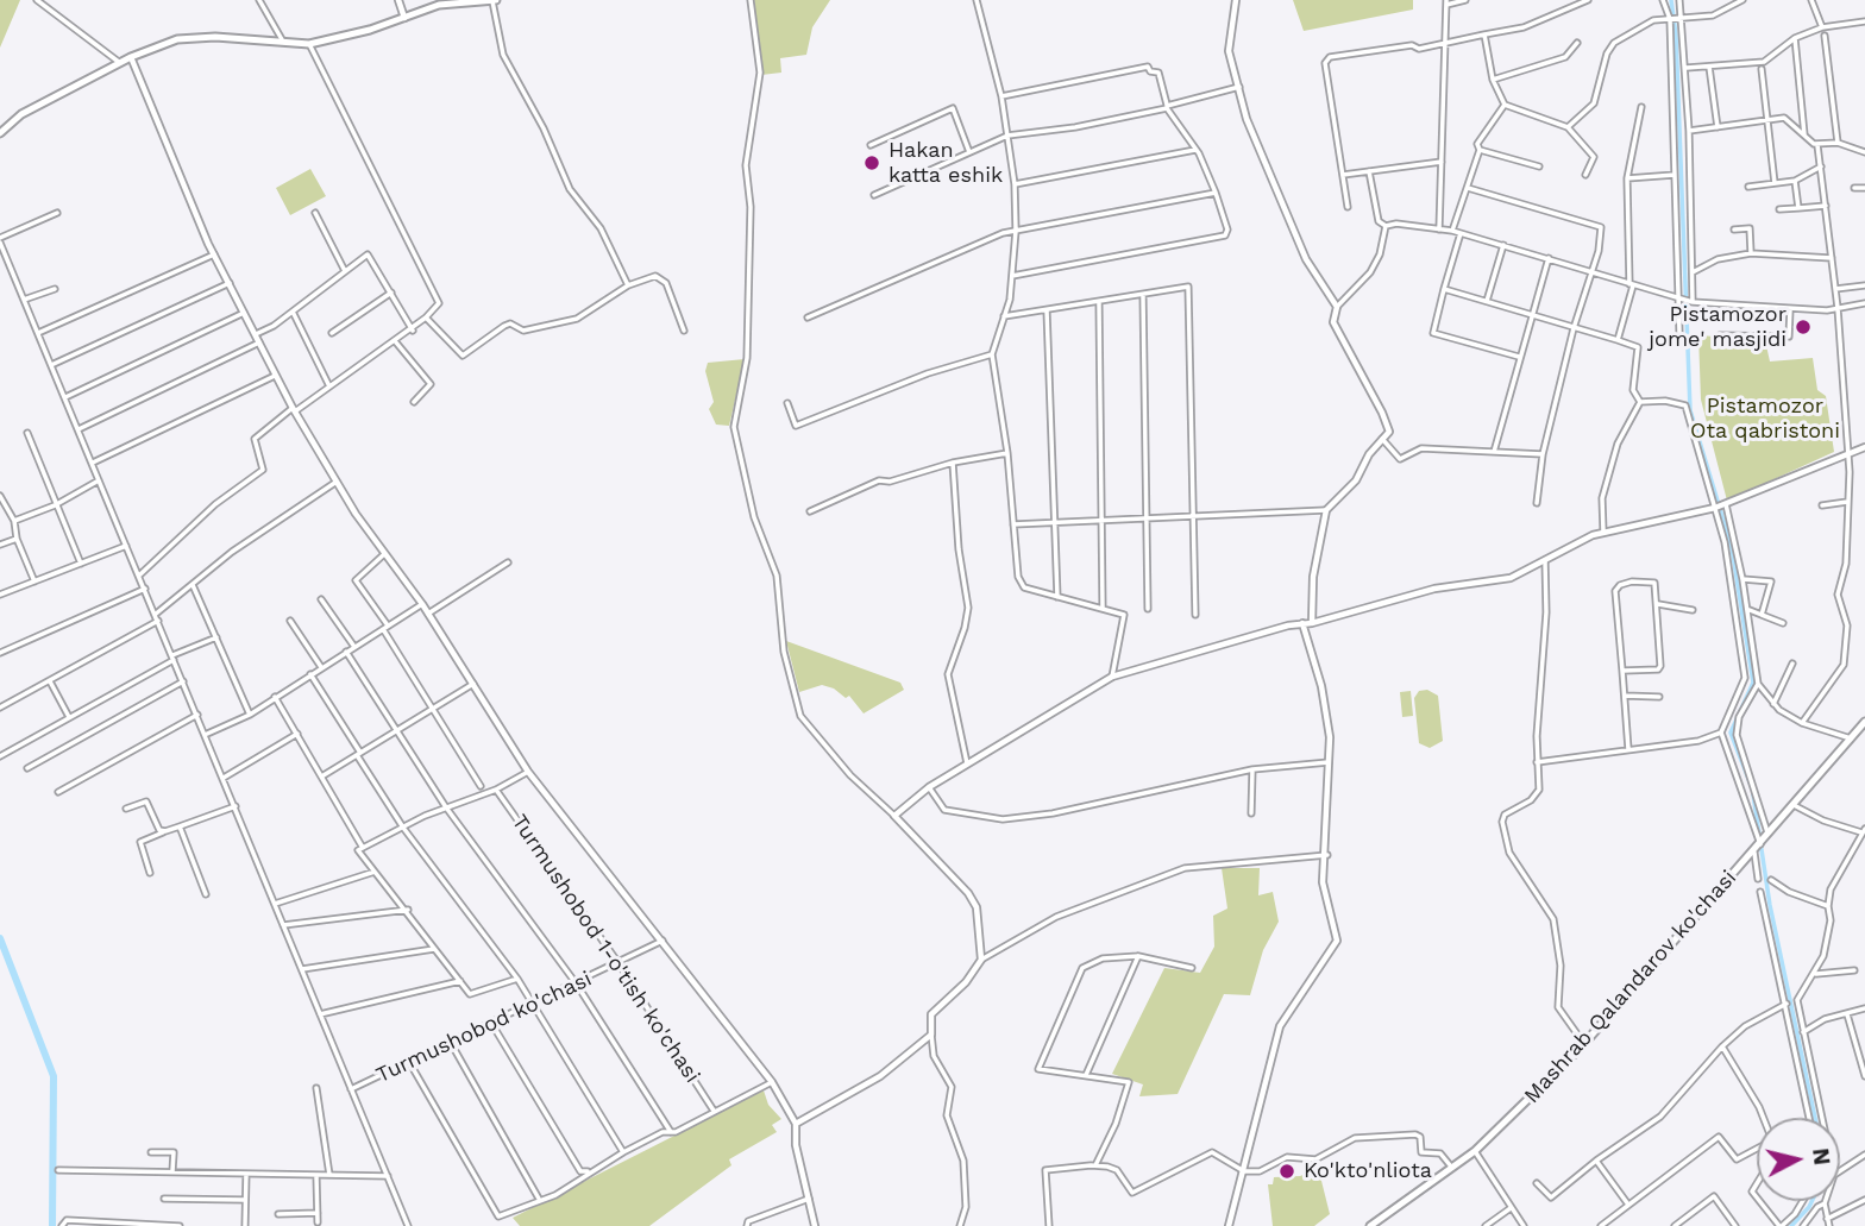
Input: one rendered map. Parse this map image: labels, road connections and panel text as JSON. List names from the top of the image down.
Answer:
{
  "streets": {
    "main road": ["Mashrab Qalandarov ko'chasi"],
    "street": ["Turmushobod 1-o'tish ko'chasi", "Turmushobod ko'chasi"]
  },
  "crossings": [
    ["Turmushobod 1-o'tish ko'chasi", "Turmushobod ko'chasi"]
  ],
  "parks": ["Pistamozor Ota qabristoni"],
  "places": ["Hakan katta eshik", "Pistamozor jome' masjidi", "Ko'kto'nliota"],
  "north": "right"
}
